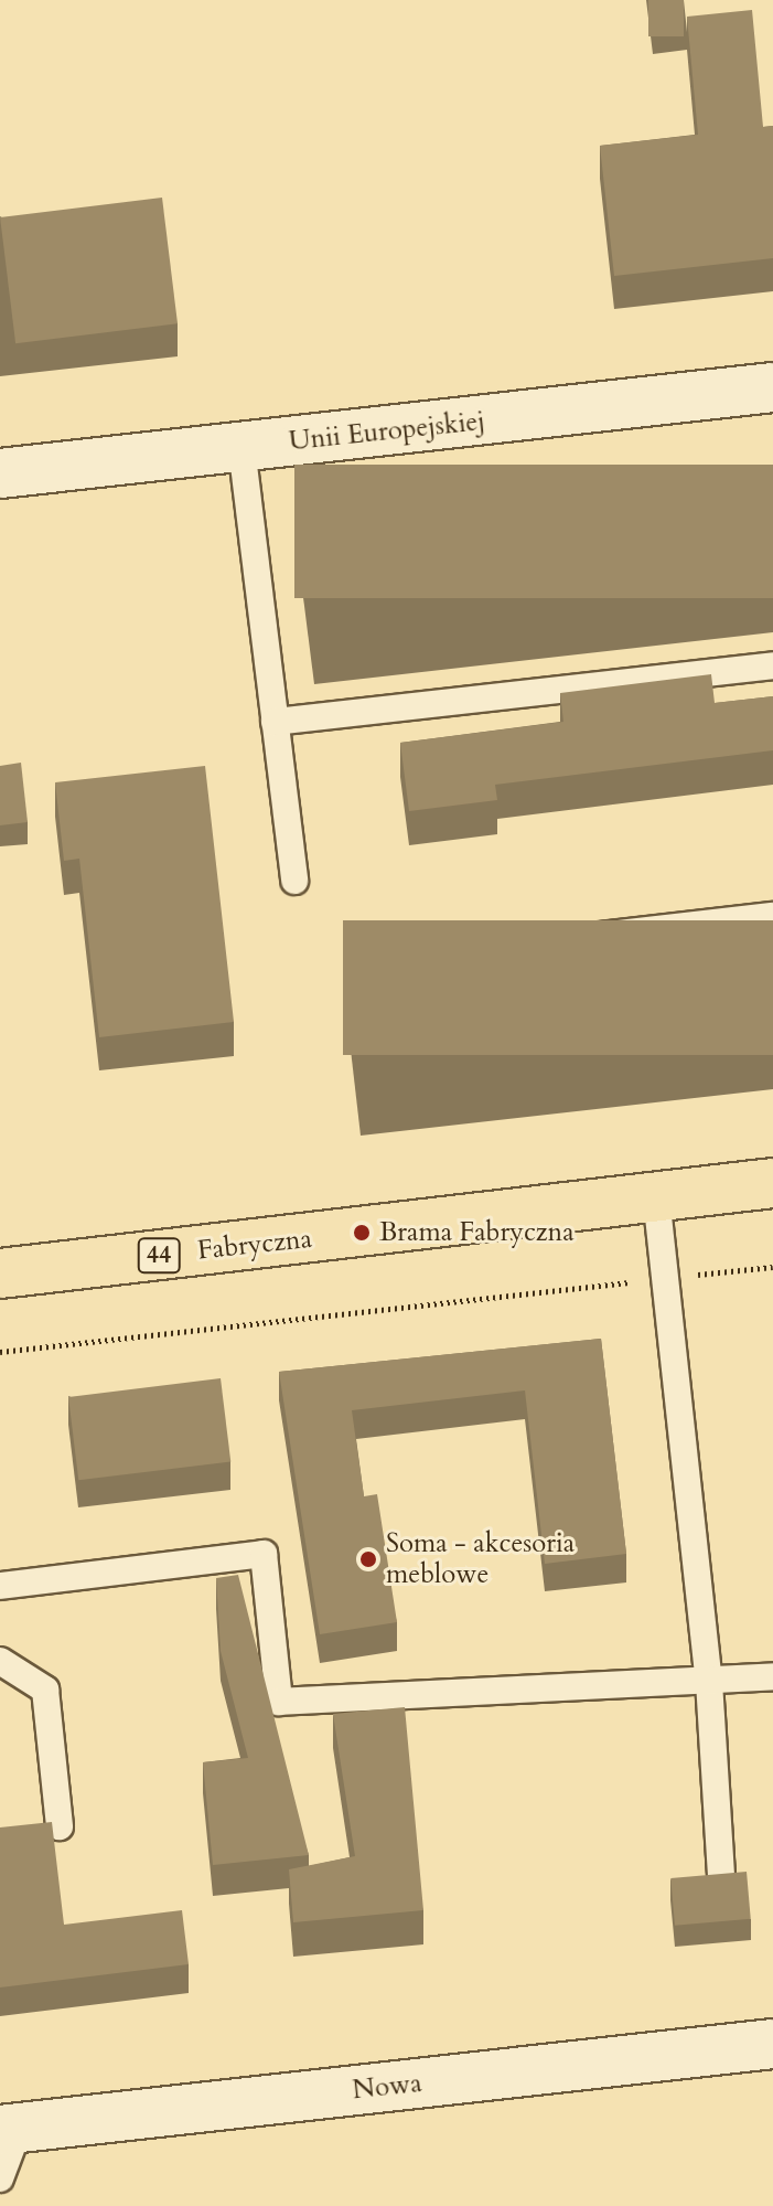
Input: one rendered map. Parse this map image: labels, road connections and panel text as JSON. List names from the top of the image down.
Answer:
{
  "streets": {
    "main road": ["Fabryczna", "44"],
    "street": ["Unii Europejskiej", "Nowa"]
  },
  "places": ["Brama Fabryczna", "Soma - akcesoria meblowe"]
}
